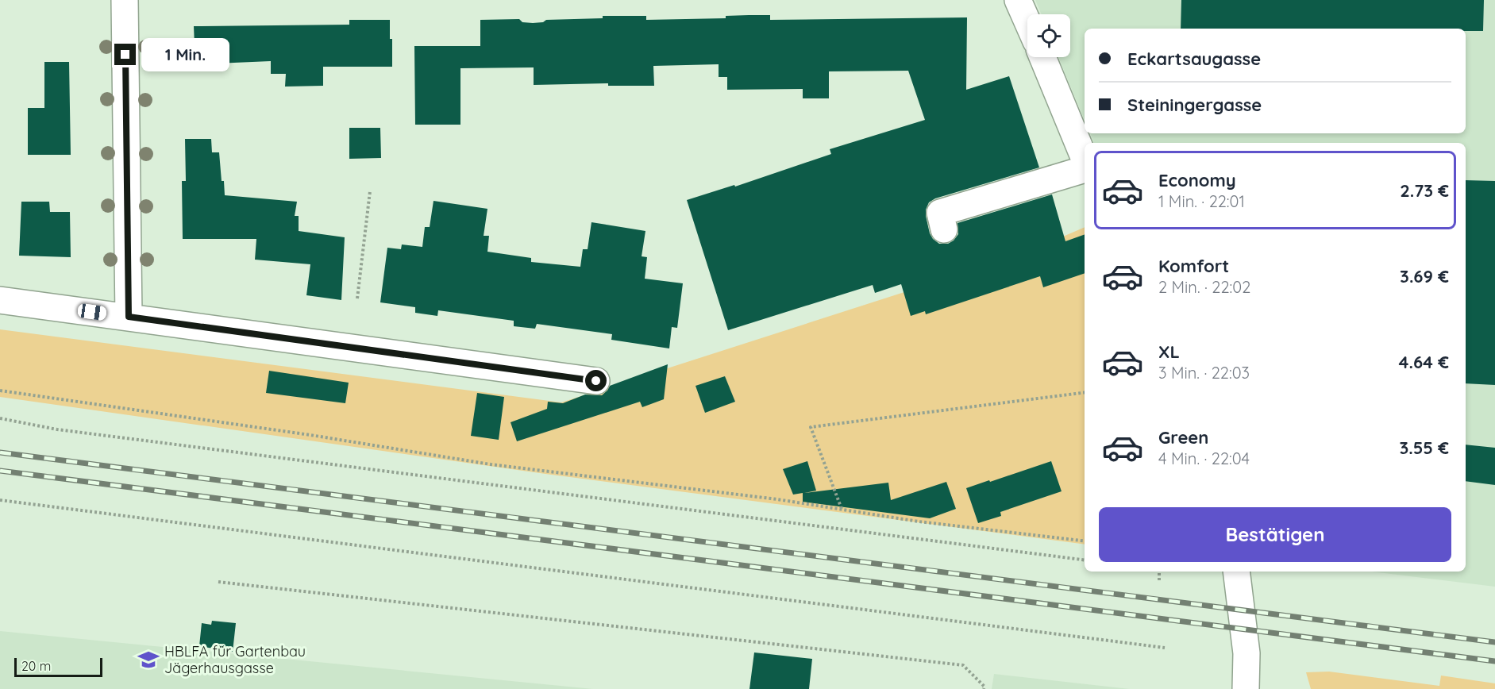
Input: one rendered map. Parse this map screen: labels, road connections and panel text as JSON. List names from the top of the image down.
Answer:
{
  "places": {
    "school or university": ["HBLFA für Gartenbau Jägerhausgasse"]
  },
  "scale_bar": "20 m",
  "page": {
    "banner": ["Eckartsaugasse", "Steiningergasse"],
    "bubble": "1 Min.",
    "list": [
      {
        "name": "Economy",
        "note": "1 Min. · 22:01",
        "value": "2.73 €"
      },
      {
        "name": "Komfort",
        "note": "2 Min. · 22:02",
        "value": "3.69 €"
      },
      {
        "name": "XL",
        "note": "3 Min. · 22:03",
        "value": "4.64 €"
      },
      {
        "name": "Green",
        "note": "4 Min. · 22:04",
        "value": "3.55 €"
      }
    ],
    "buttons": "Bestätigen",
    "scale": "20 m"
  }
}
